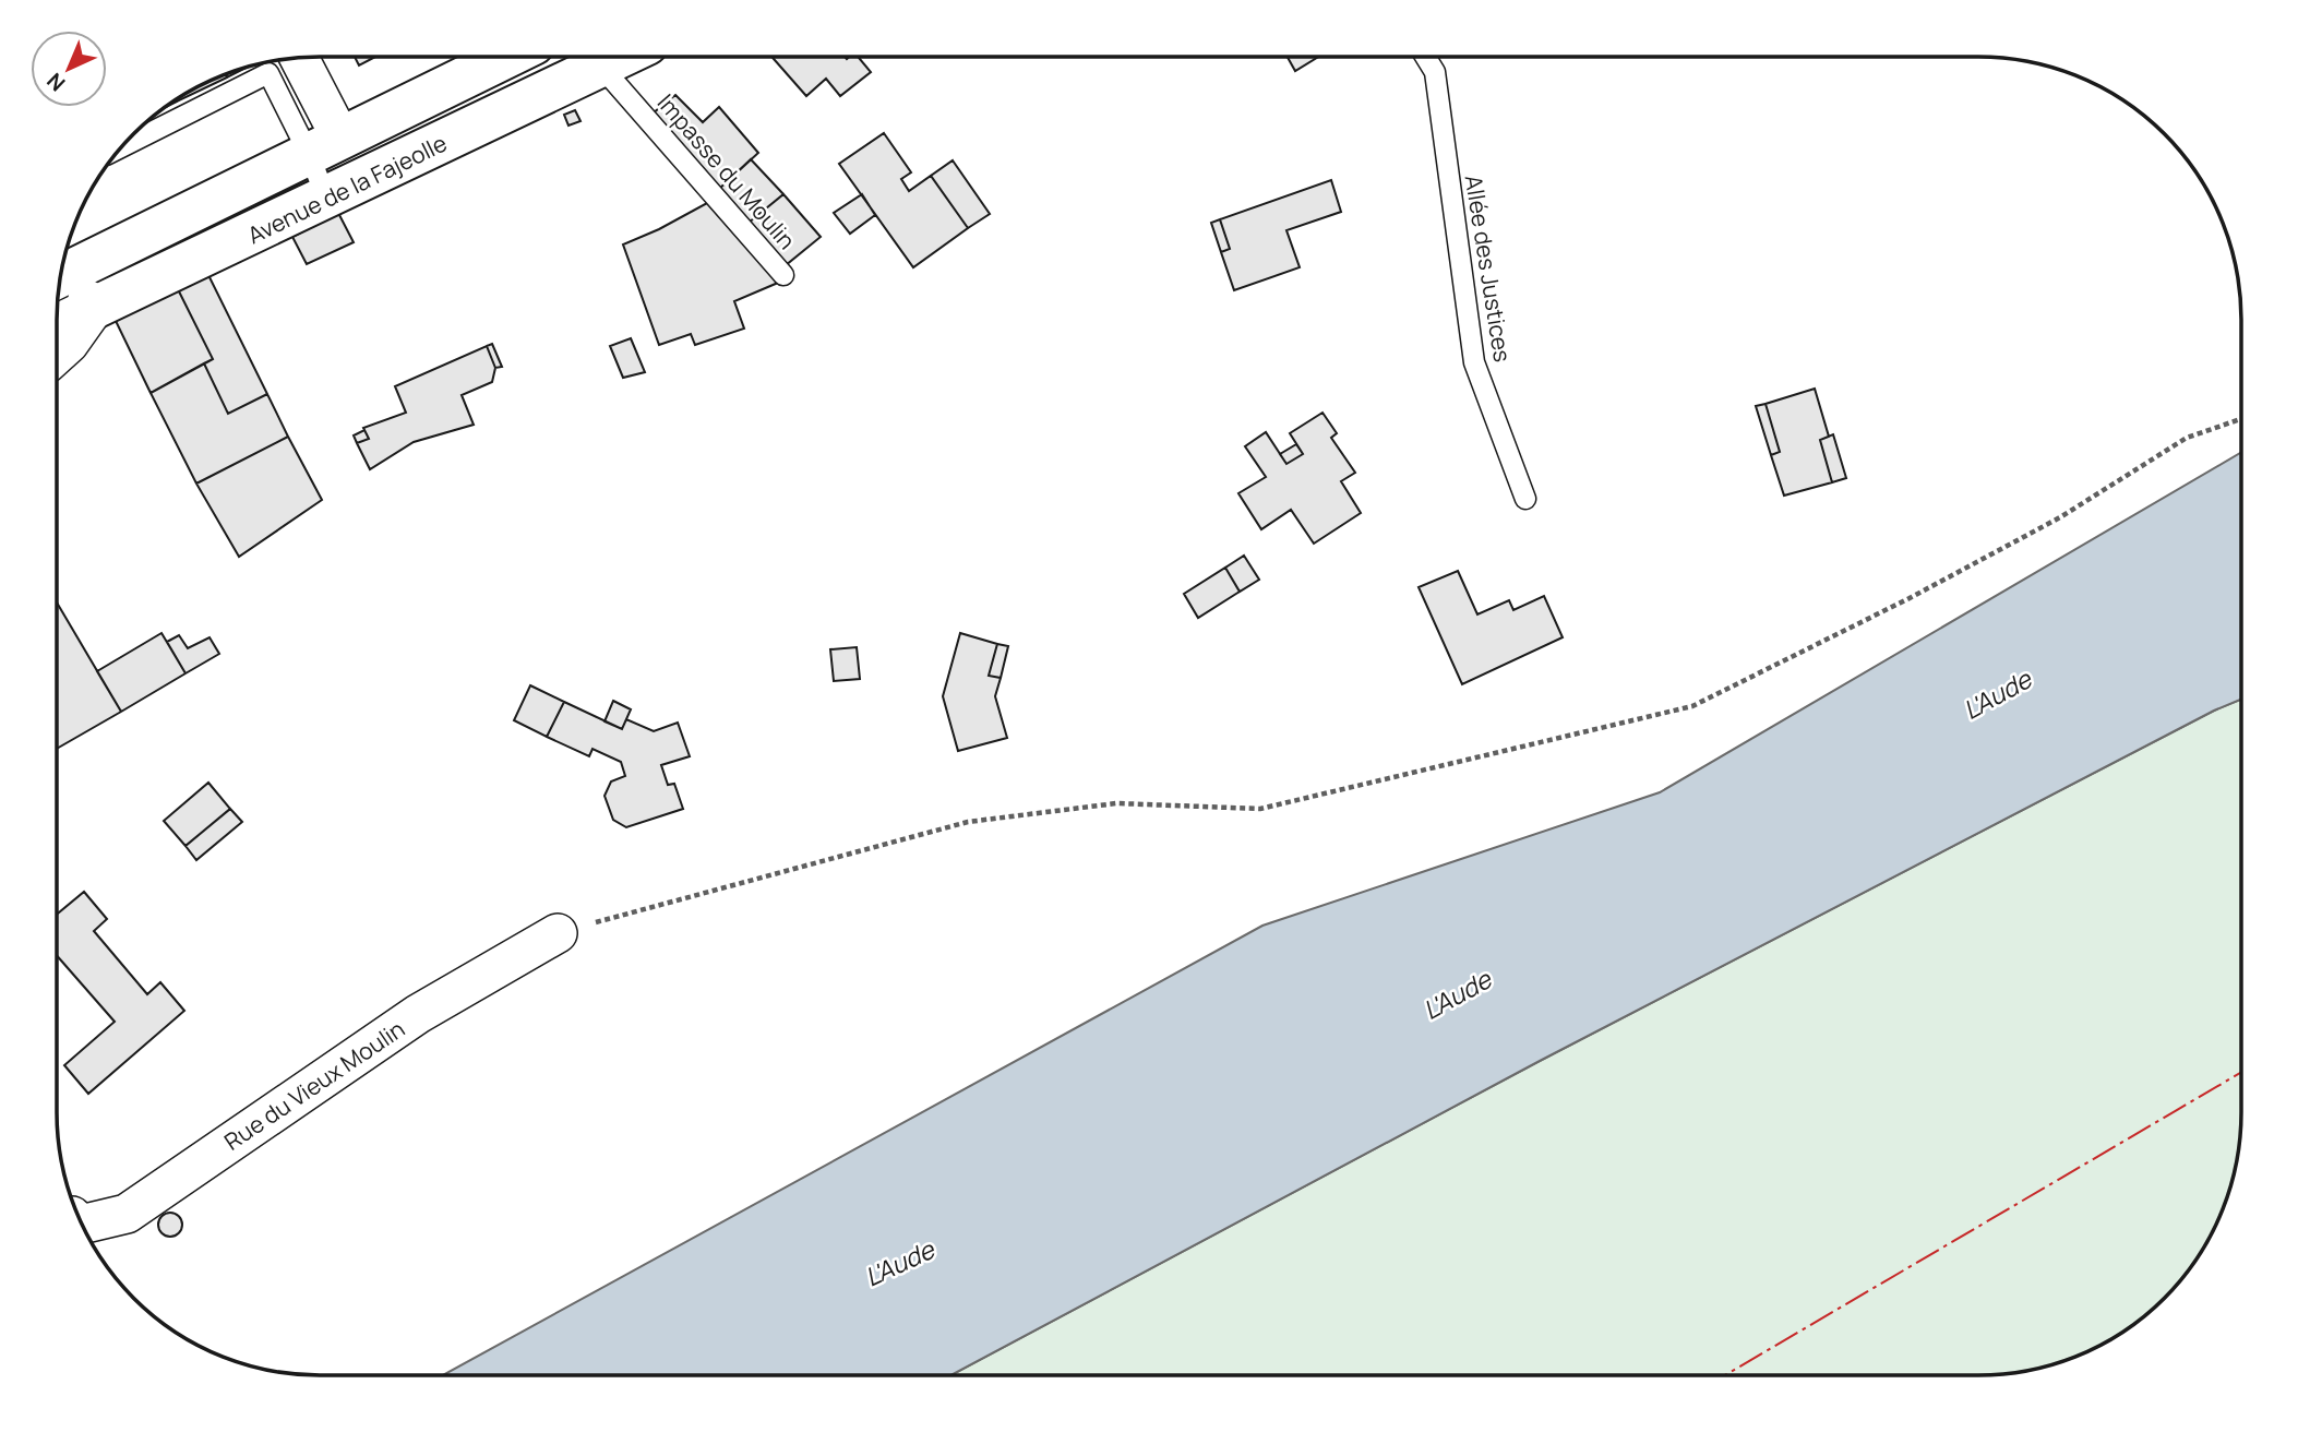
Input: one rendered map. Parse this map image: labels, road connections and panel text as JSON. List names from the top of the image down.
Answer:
{
  "streets": {
    "street": ["Avenue de la Fajeolle", "Rue du Vieux Moulin"],
    "lane": ["Impasse du Moulin", "Allée des Justices"]
  },
  "crossings": [
    ["Impasse du Moulin", "Avenue de la Fajeolle"]
  ],
  "water": ["L'Aude"],
  "north": "bottom left"
}
